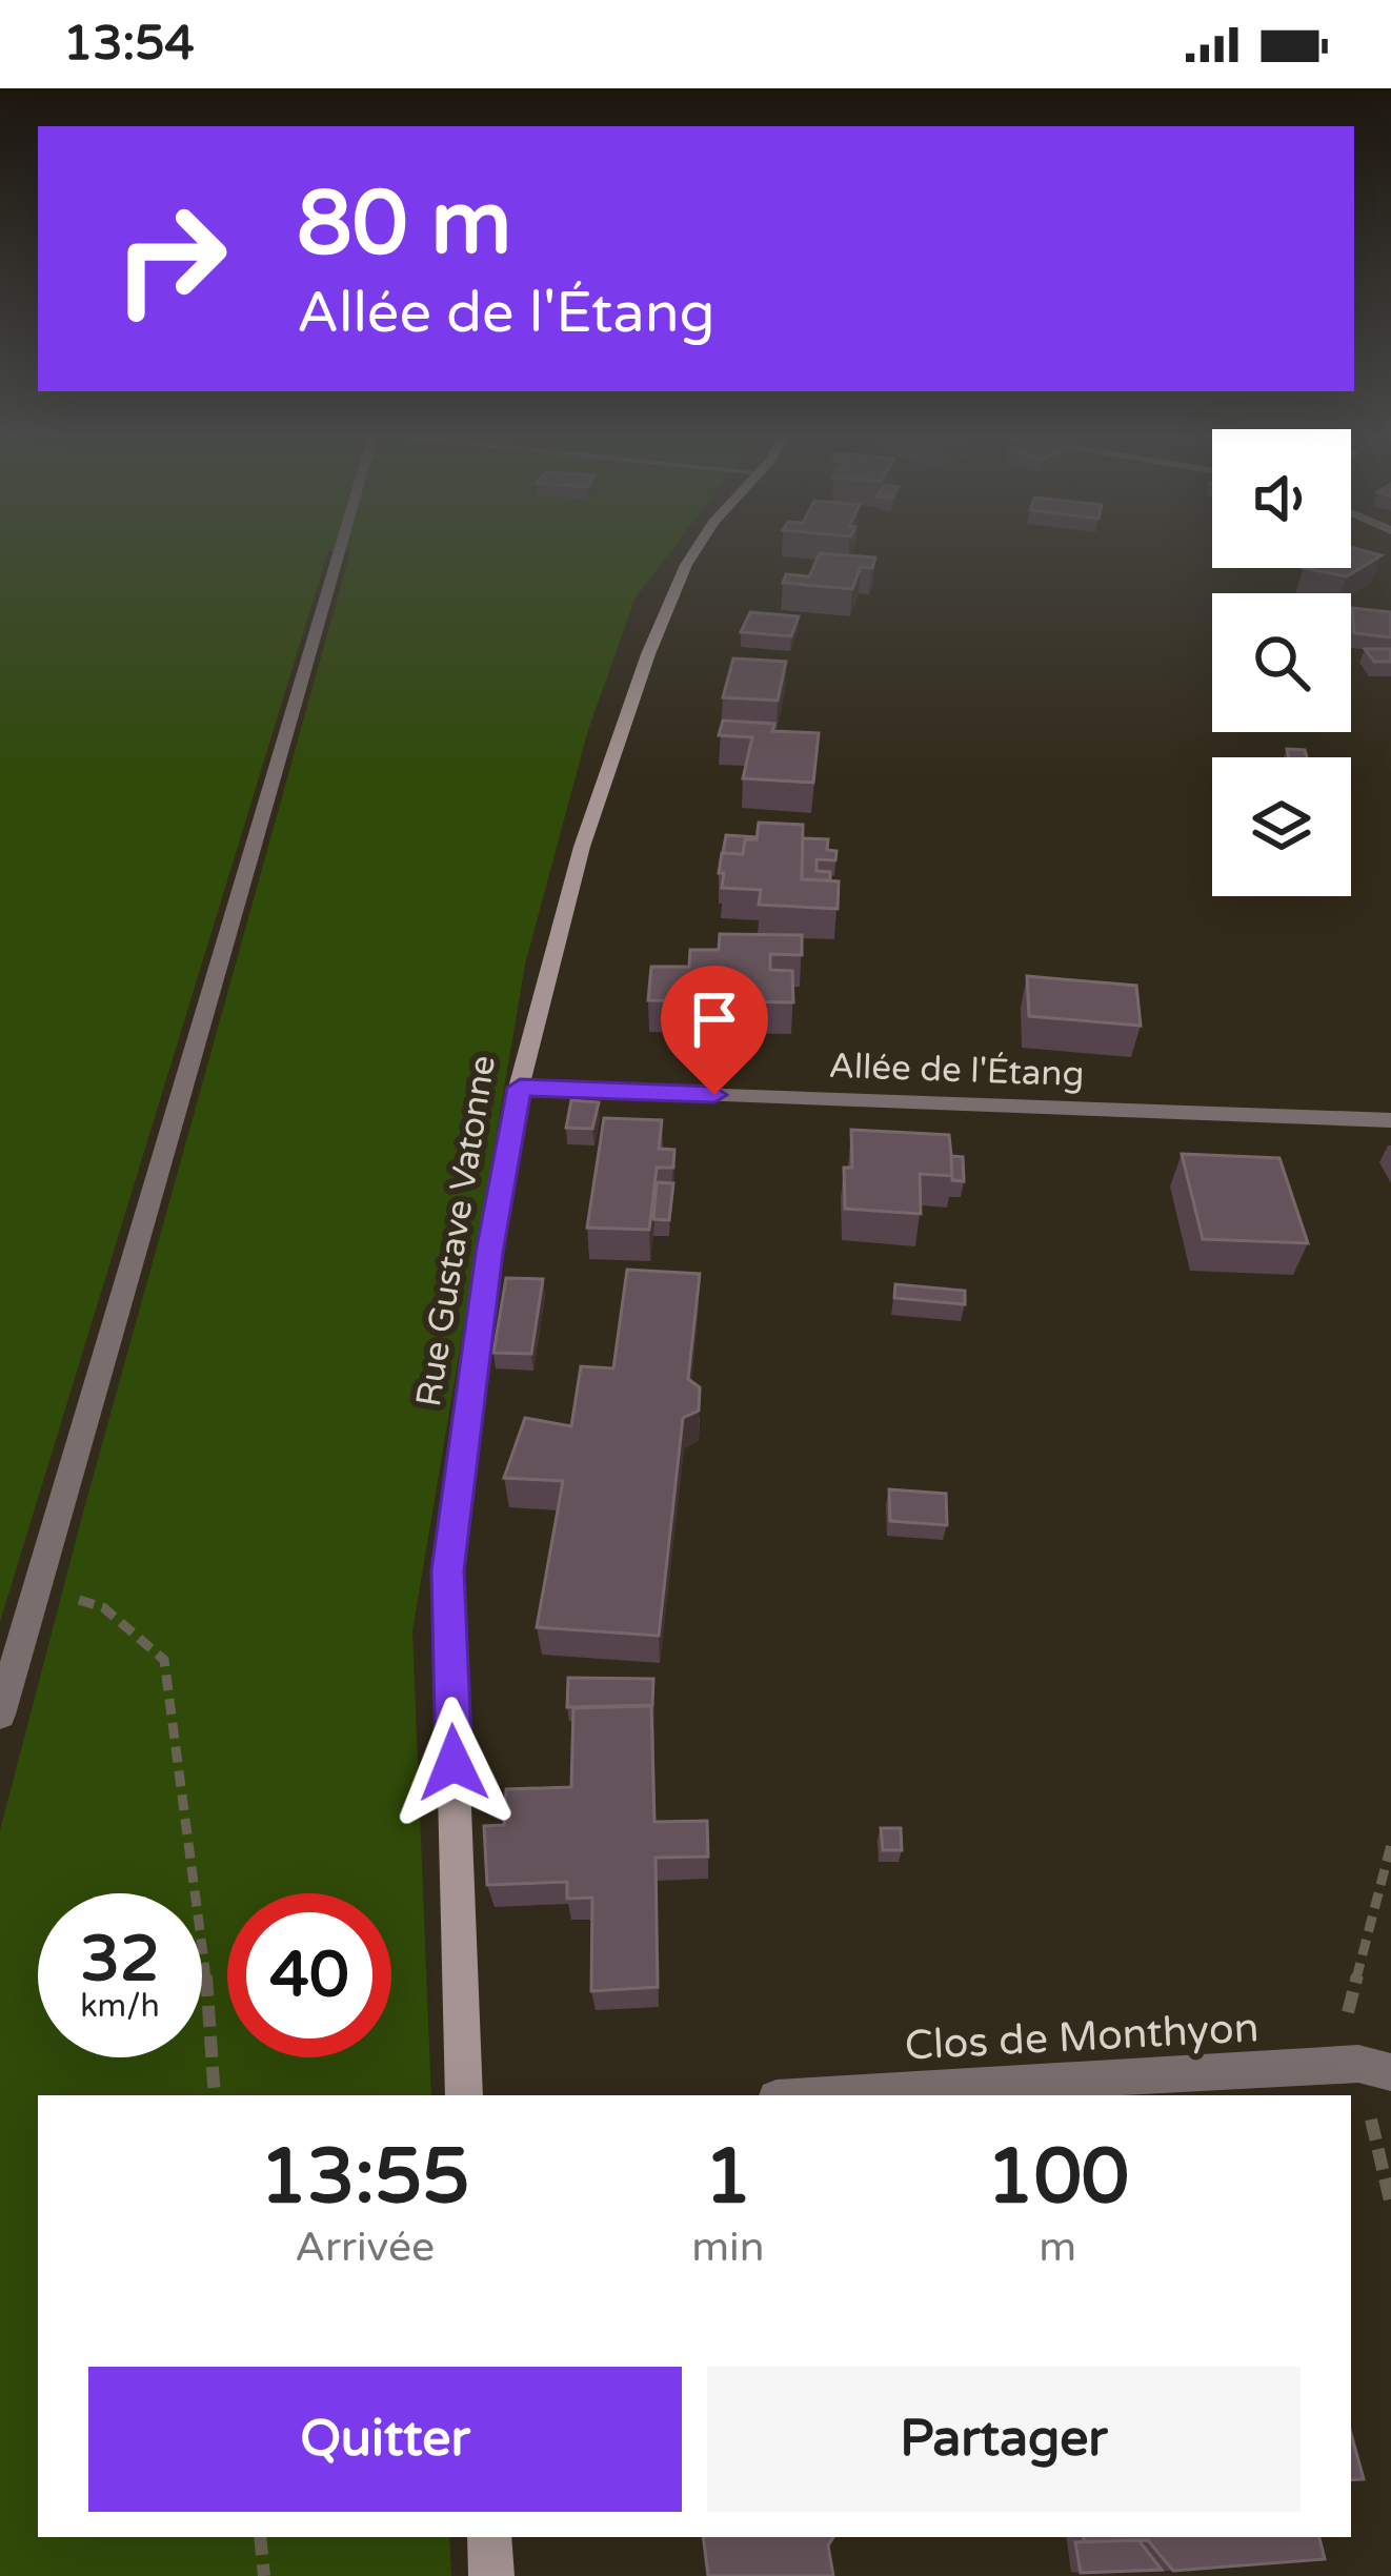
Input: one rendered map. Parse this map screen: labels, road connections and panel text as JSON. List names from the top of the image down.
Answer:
{
  "streets": {
    "street": ["Allée de l'Étang", "Rue Gustave Vatonne", "Clos de Monthyon"]
  },
  "crossings": [
    ["Allée de l'Étang", "Rue Gustave Vatonne"]
  ],
  "page": {
    "status": "13:54",
    "turn": ["80 m", "Allée de l'Étang"],
    "speed": "32 km/h",
    "limit": "40",
    "eta": [
      "13:55",
      "Arrivée",
      "1",
      "min",
      "100",
      "m"
    ],
    "buttons": ["Quitter", "Partager"]
  }
}
